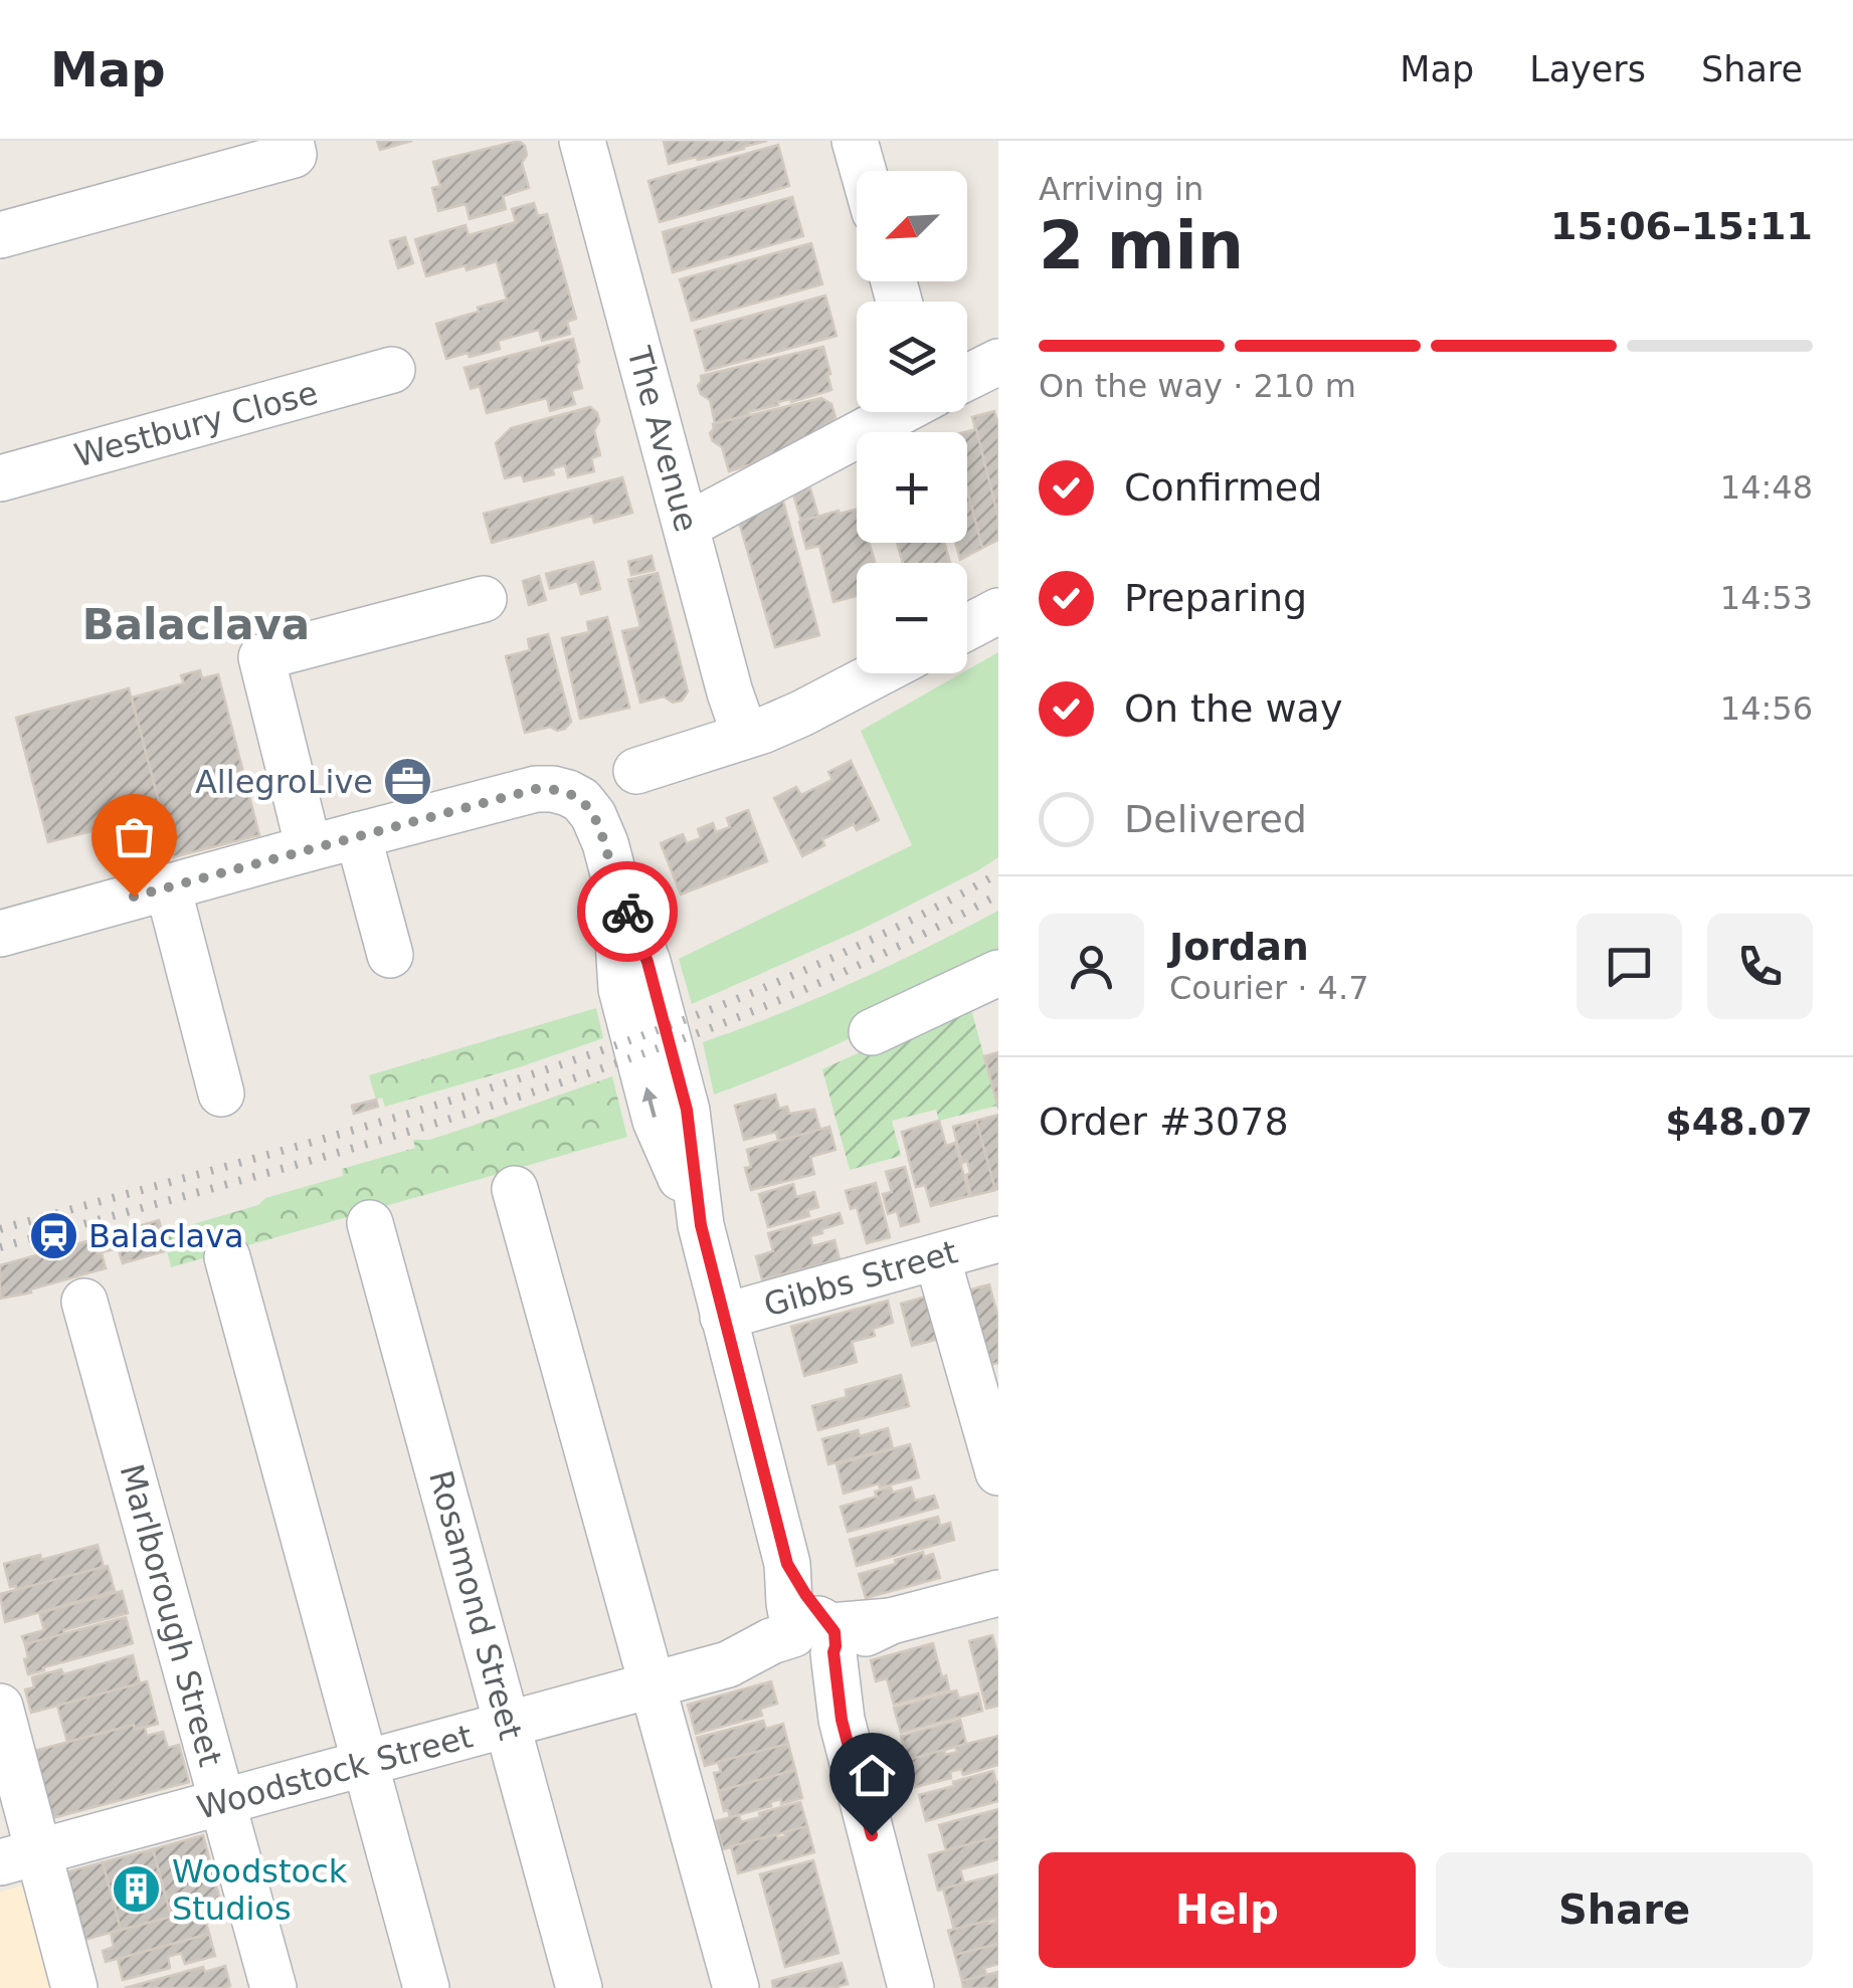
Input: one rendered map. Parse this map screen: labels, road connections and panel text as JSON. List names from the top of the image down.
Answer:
{
  "streets": {
    "street": [
      "Westbury Close",
      "The Avenue",
      "Gibbs Street",
      "Rosamond Street",
      "Marlborough Street",
      "Woodstock Street"
    ]
  },
  "crossings": [
    ["Rosamond Street", "Woodstock Street"],
    ["Marlborough Street", "Woodstock Street"]
  ],
  "districts": ["Balaclava"],
  "places": {
    "office": ["AllegroLive"],
    "station": ["Balaclava"],
    "building": ["Woodstock Studios"]
  },
  "north": "bottom left",
  "page": {
    "header": "Map",
    "nav": ["Map", "Layers", "Share"],
    "heading": ["2 min", "Arriving in", "15:06–15:11"],
    "panel": [
      "Jordan",
      "Courier · 4.7",
      "Order #3078",
      "$48.07"
    ],
    "map_buttons": ["+", "−"],
    "bar": "On the way · 210 m",
    "list": [
      ["Confirmed", "14:48"],
      ["Preparing", "14:53"],
      ["On the way", "14:56"],
      "Delivered"
    ],
    "buttons": ["Help", "Share"]
  }
}
